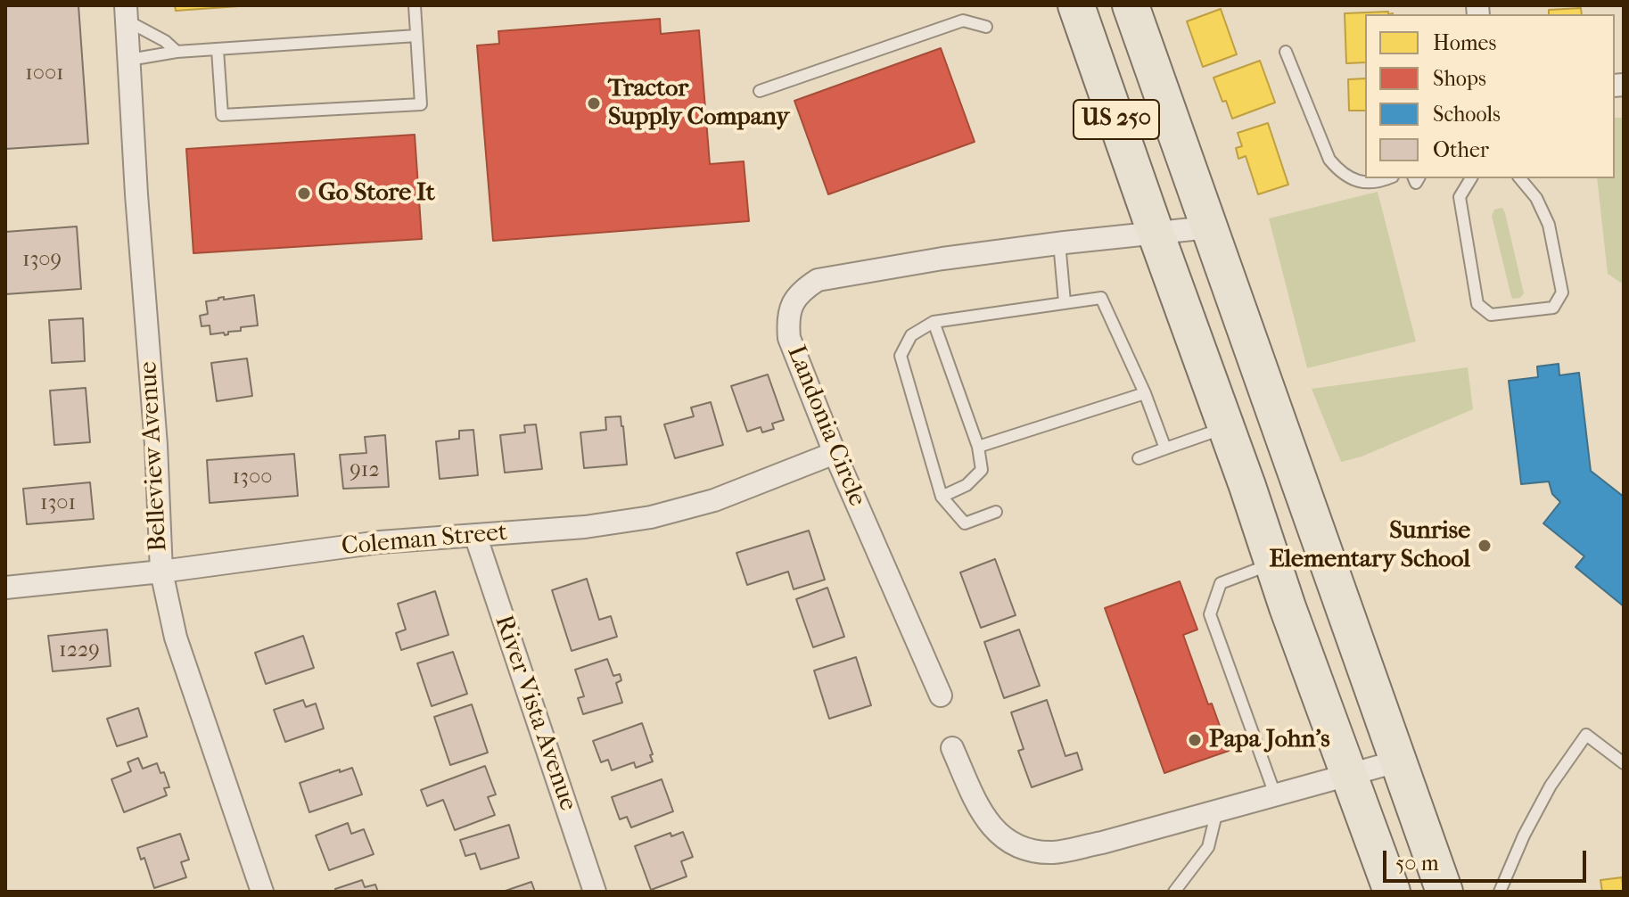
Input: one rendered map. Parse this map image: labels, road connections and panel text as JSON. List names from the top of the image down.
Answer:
{
  "streets": {
    "highway": ["US 250"],
    "street": [
      "Landonia Circle",
      "Belleview Avenue",
      "Coleman Street",
      "River Vista Avenue"
    ]
  },
  "crossings": [
    ["US 250", "Landonia Circle"],
    ["Landonia Circle", "Coleman Street"],
    ["Belleview Avenue", "Coleman Street"],
    ["Coleman Street", "River Vista Avenue"]
  ],
  "places": [
    "Tractor Supply Company",
    "Go Store It",
    "Sunrise Elementary School",
    "Papa John's"
  ],
  "house_numbers": [
    "1001",
    "1309",
    "912",
    "1300",
    "1301",
    "1229"
  ],
  "legend": [
    "Homes",
    "Shops",
    "Schools",
    "Other"
  ],
  "scale_bar": "50 m"
}
